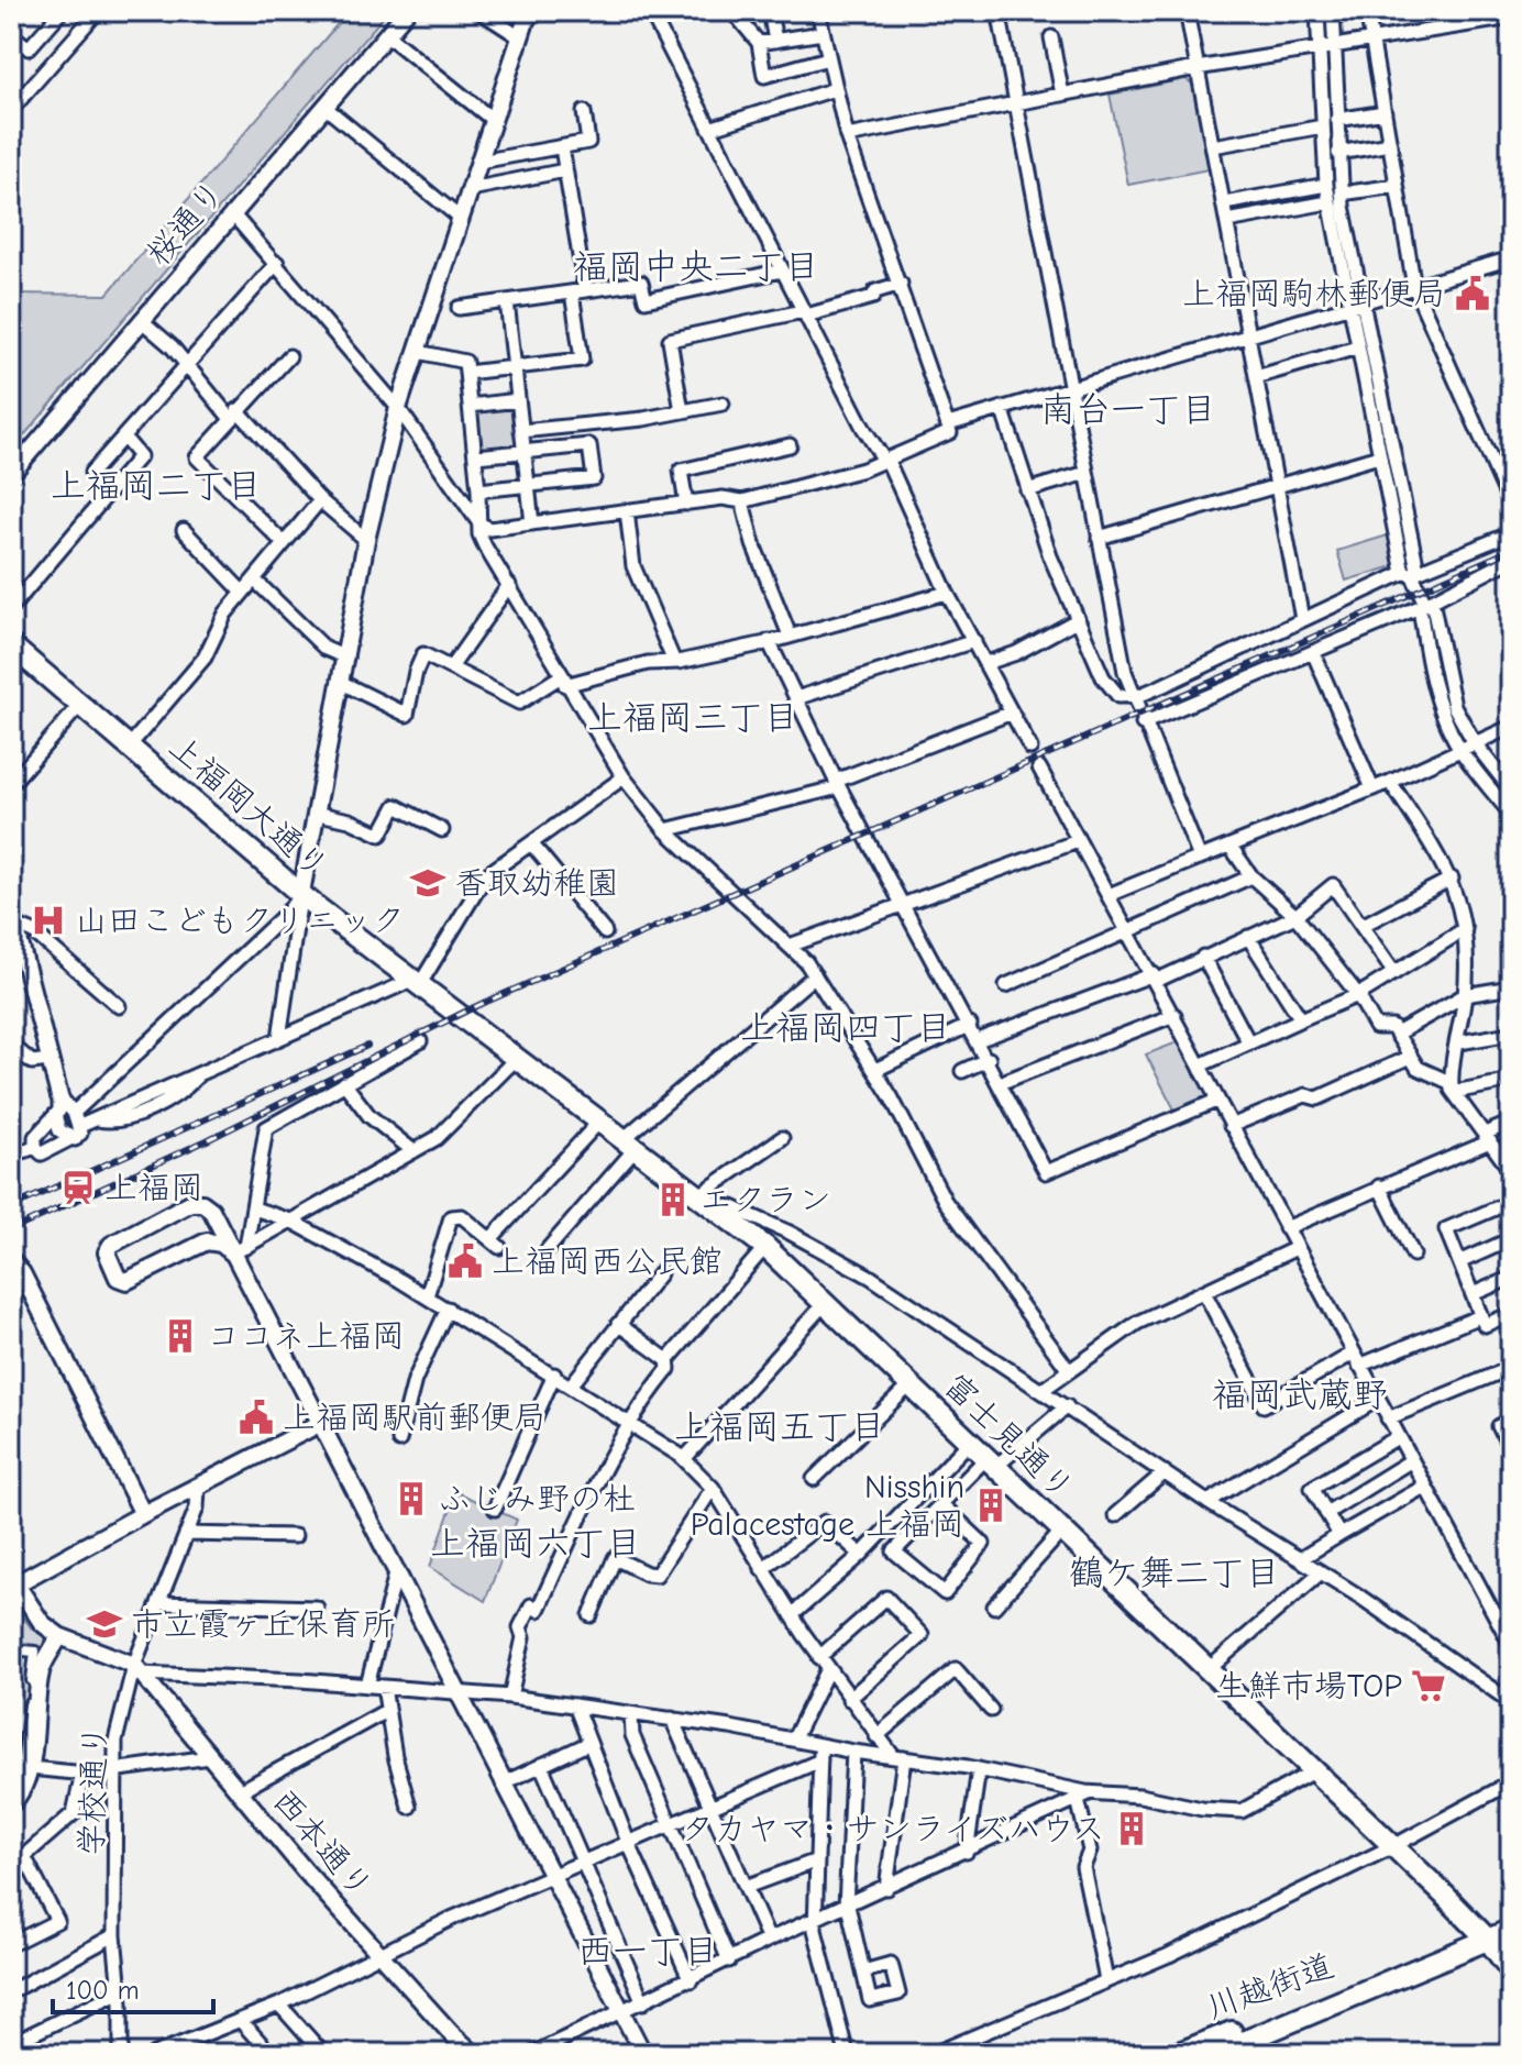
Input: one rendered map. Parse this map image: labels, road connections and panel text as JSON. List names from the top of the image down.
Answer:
{
  "streets": {
    "main road": ["上福岡大通り", "富士見通り", "川越街道"],
    "street": ["桜通り", "学校通り", "西本通り"]
  },
  "crossings": [
    ["上福岡大通り", "富士見通り"],
    ["富士見通り", "川越街道"],
    ["学校通り", "西本通り"]
  ],
  "districts": [
    "福岡中央二丁目",
    "南台一丁目",
    "上福岡二丁目",
    "上福岡三丁目",
    "上福岡四丁目",
    "福岡武蔵野",
    "上福岡五丁目",
    "上福岡六丁目",
    "鶴ケ舞二丁目",
    "西一丁目"
  ],
  "places": {
    "public building": ["上福岡駒林郵便局", "上福岡西公民館", "上福岡駅前郵便局"],
    "school or university": ["香取幼稚園", "市立霞ヶ丘保育所"],
    "hospital": ["山田こどもクリニック"],
    "station": ["上福岡"],
    "building": [
      "エクラン",
      "ココネ上福岡",
      "ふじみ野の杜",
      "Nisshin Palacestage 上福岡",
      "タカヤマ・サンライズハウス"
    ],
    "supermarket": ["生鮮市場TOP"]
  },
  "scale_bar": "100 m"
}
